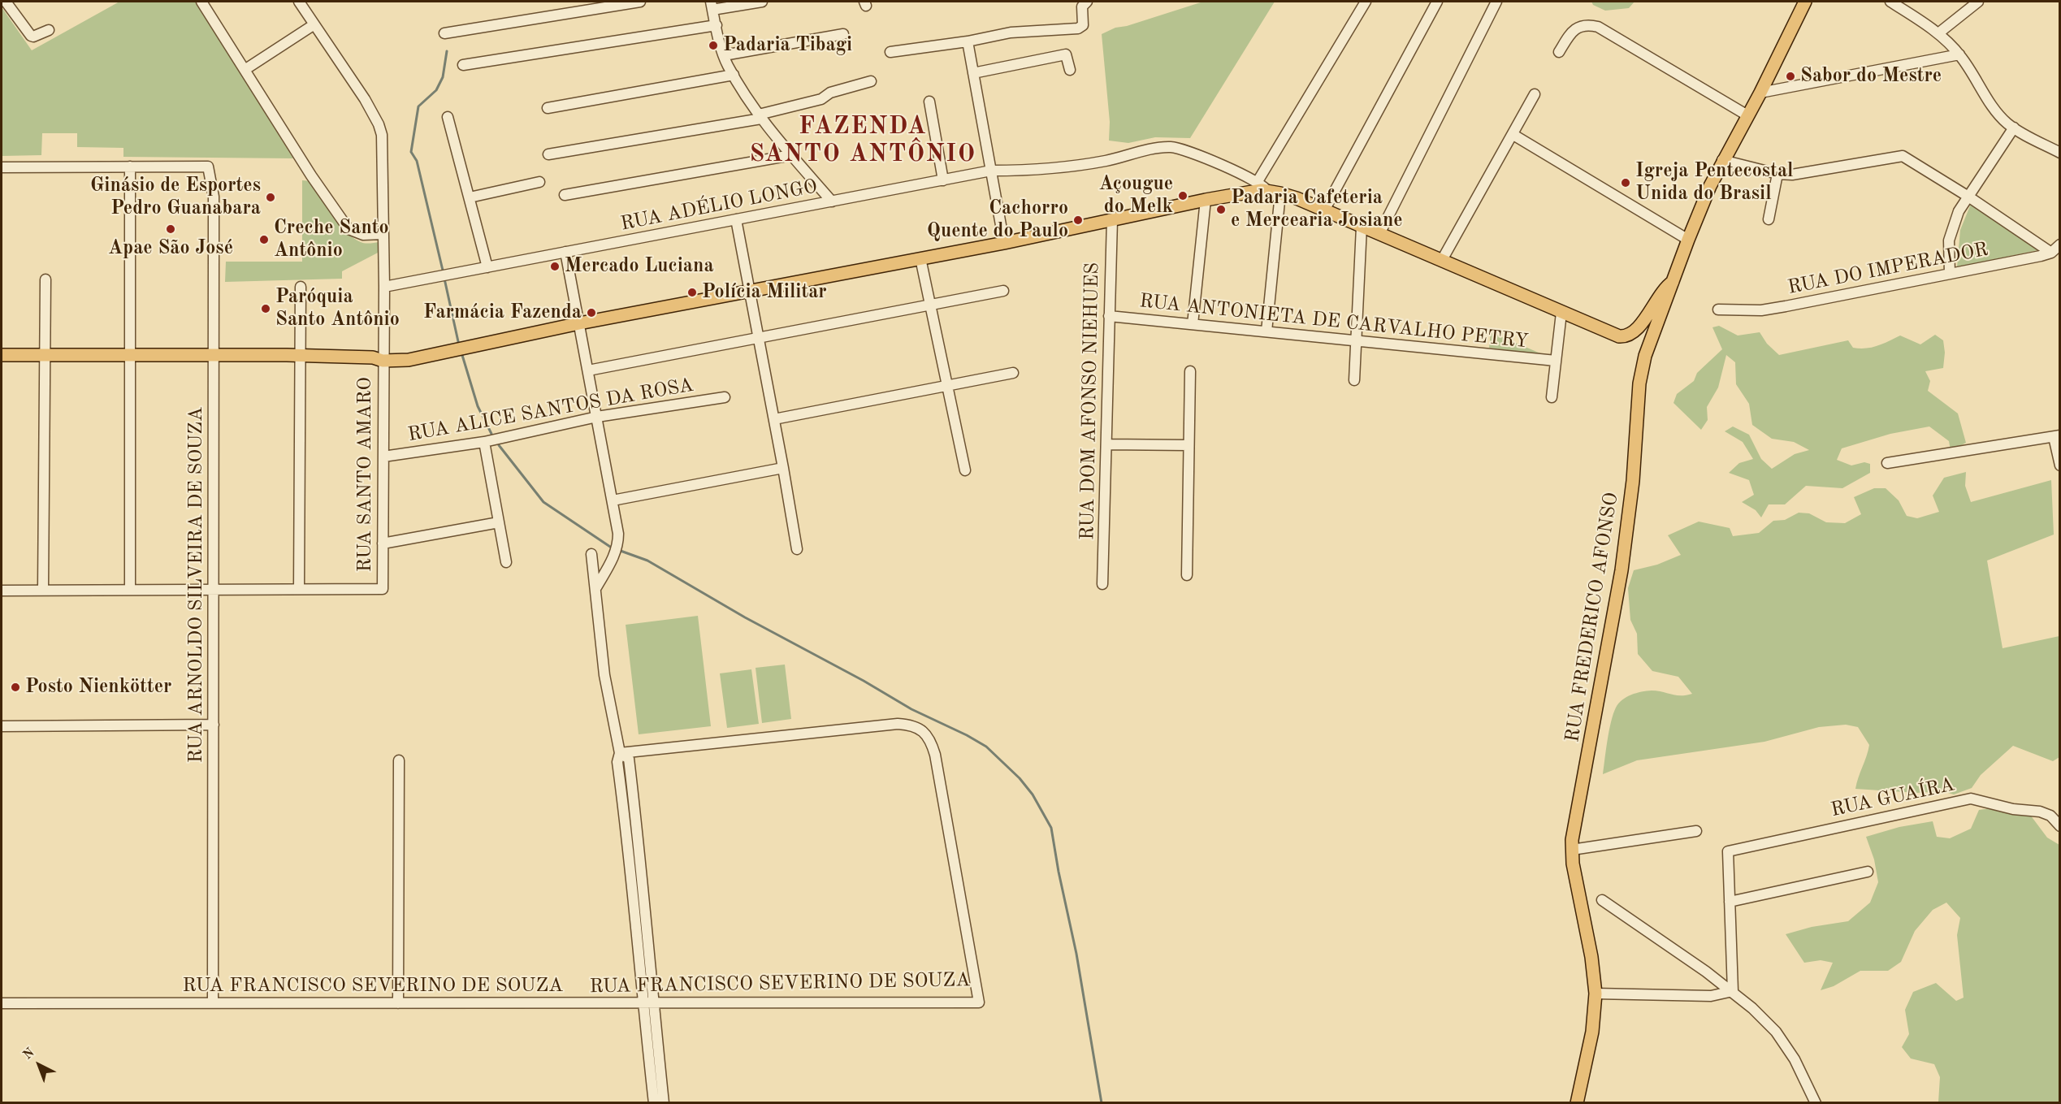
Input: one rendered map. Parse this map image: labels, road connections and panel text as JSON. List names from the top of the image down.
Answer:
{
  "streets": {
    "main road": ["RUA FREDERICO AFONSO"],
    "street": [
      "RUA ADÉLIO LONGO",
      "RUA DO IMPERADOR",
      "RUA ANTONIETA DE CARVALHO PETRY",
      "RUA DOM AFONSO NIEHUES",
      "RUA ALICE SANTOS DA ROSA",
      "RUA SANTO AMARO",
      "RUA ARNOLDO SILVEIRA DE SOUZA",
      "RUA GUAÍRA",
      "RUA FRANCISCO SEVERINO DE SOUZA"
    ]
  },
  "crossings": [
    ["RUA ADÉLIO LONGO", "RUA SANTO AMARO"],
    ["RUA ANTONIETA DE CARVALHO PETRY", "RUA DOM AFONSO NIEHUES"],
    ["RUA ALICE SANTOS DA ROSA", "RUA SANTO AMARO"],
    ["RUA ARNOLDO SILVEIRA DE SOUZA", "RUA FRANCISCO SEVERINO DE SOUZA"]
  ],
  "districts": ["FAZENDA SANTO ANTÔNIO"],
  "places": [
    "Padaria Tibagi",
    "Sabor do Mestre",
    "Igreja Pentecostal Unida do Brasil",
    "Açougue do Melk",
    "Ginásio de Esportes Pedro Guanabara",
    "Padaria Cafeteria e Mercearia Josiane",
    "Cachorro Quente do Paulo",
    "Apae São José",
    "Creche Santo Antônio",
    "Mercado Luciana",
    "Polícia Militar",
    "Paróquia Santo Antônio",
    "Farmácia Fazenda",
    "Posto Nienkötter"
  ],
  "north": "top left"
}
